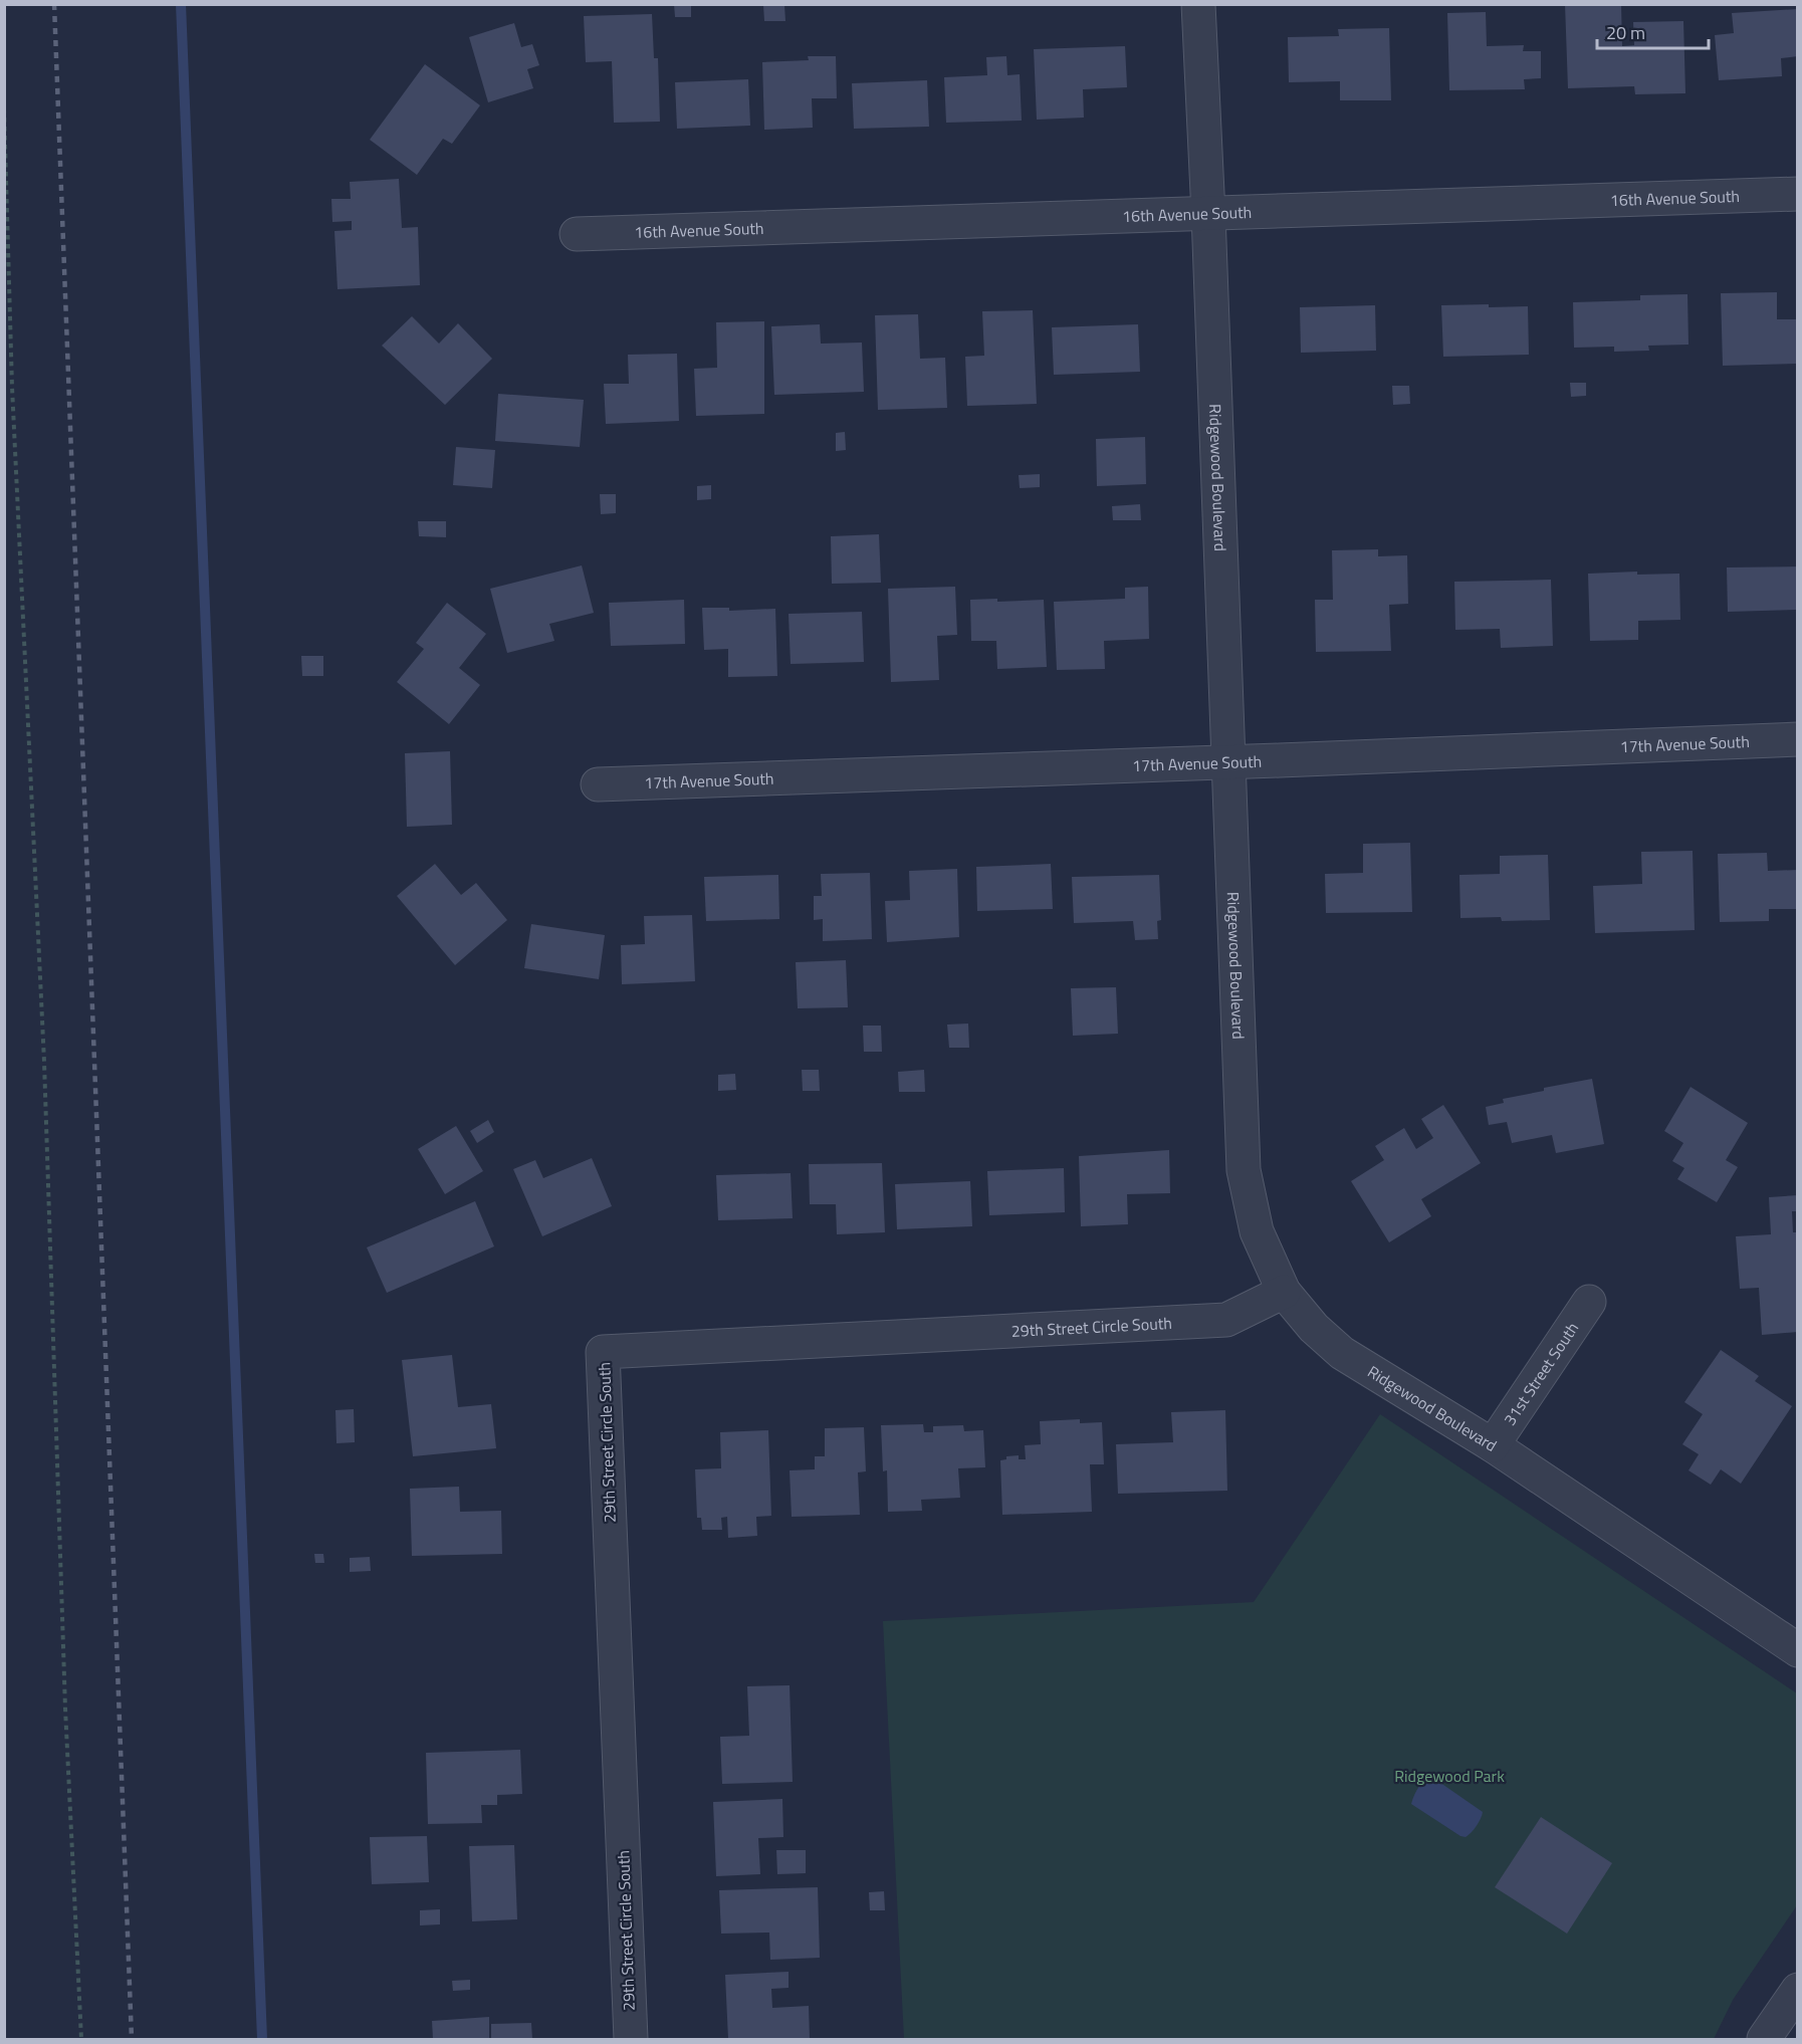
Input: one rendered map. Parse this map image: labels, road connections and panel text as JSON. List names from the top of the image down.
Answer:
{
  "streets": {
    "street": [
      "16th Avenue South",
      "Ridgewood Boulevard",
      "17th Avenue South",
      "29th Street Circle South",
      "31st Street South"
    ]
  },
  "crossings": [
    ["16th Avenue South", "Ridgewood Boulevard"],
    ["Ridgewood Boulevard", "17th Avenue South"],
    ["Ridgewood Boulevard", "29th Street Circle South"],
    ["Ridgewood Boulevard", "31st Street South"]
  ],
  "parks": ["Ridgewood Park"],
  "scale_bar": "20 m"
}
